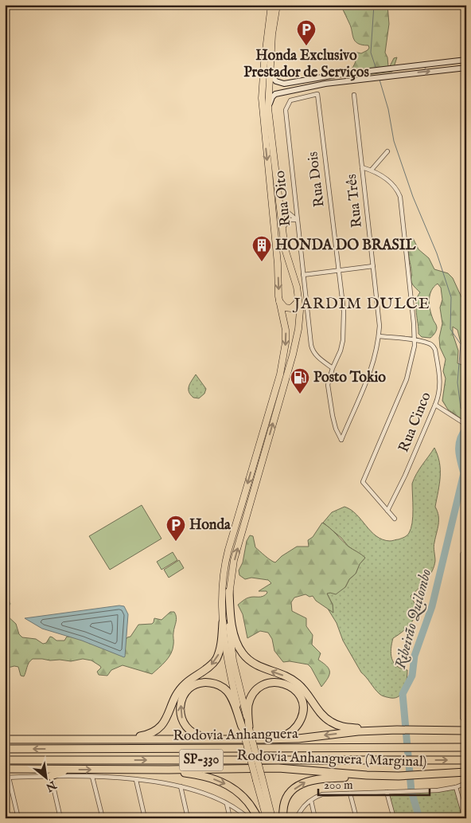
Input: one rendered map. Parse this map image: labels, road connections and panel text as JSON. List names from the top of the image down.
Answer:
{
  "streets": {
    "highway": ["Rodovia Anhanguera", "Rodovia Anhanguera (Marginal)", "SP-330"],
    "street": [
      "Rua Dois",
      "Rua Oito",
      "Rua Três",
      "Rua Cinco"
    ]
  },
  "crossings": [
    ["Rua Dois", "Rua Oito"],
    ["Rua Dois", "Rua Três"],
    ["Rua Três", "Rua Cinco"]
  ],
  "districts": ["JARDIM DULCE"],
  "water": ["Ribeirão Quilombo"],
  "places": {
    "parking": ["Honda Exclusivo Prestador de Serviços", "Honda"],
    "building": ["HONDA DO BRASIL"],
    "fuel station": ["Posto Tokio"]
  },
  "scale_bar": "200 m",
  "north": "bottom right"
}
